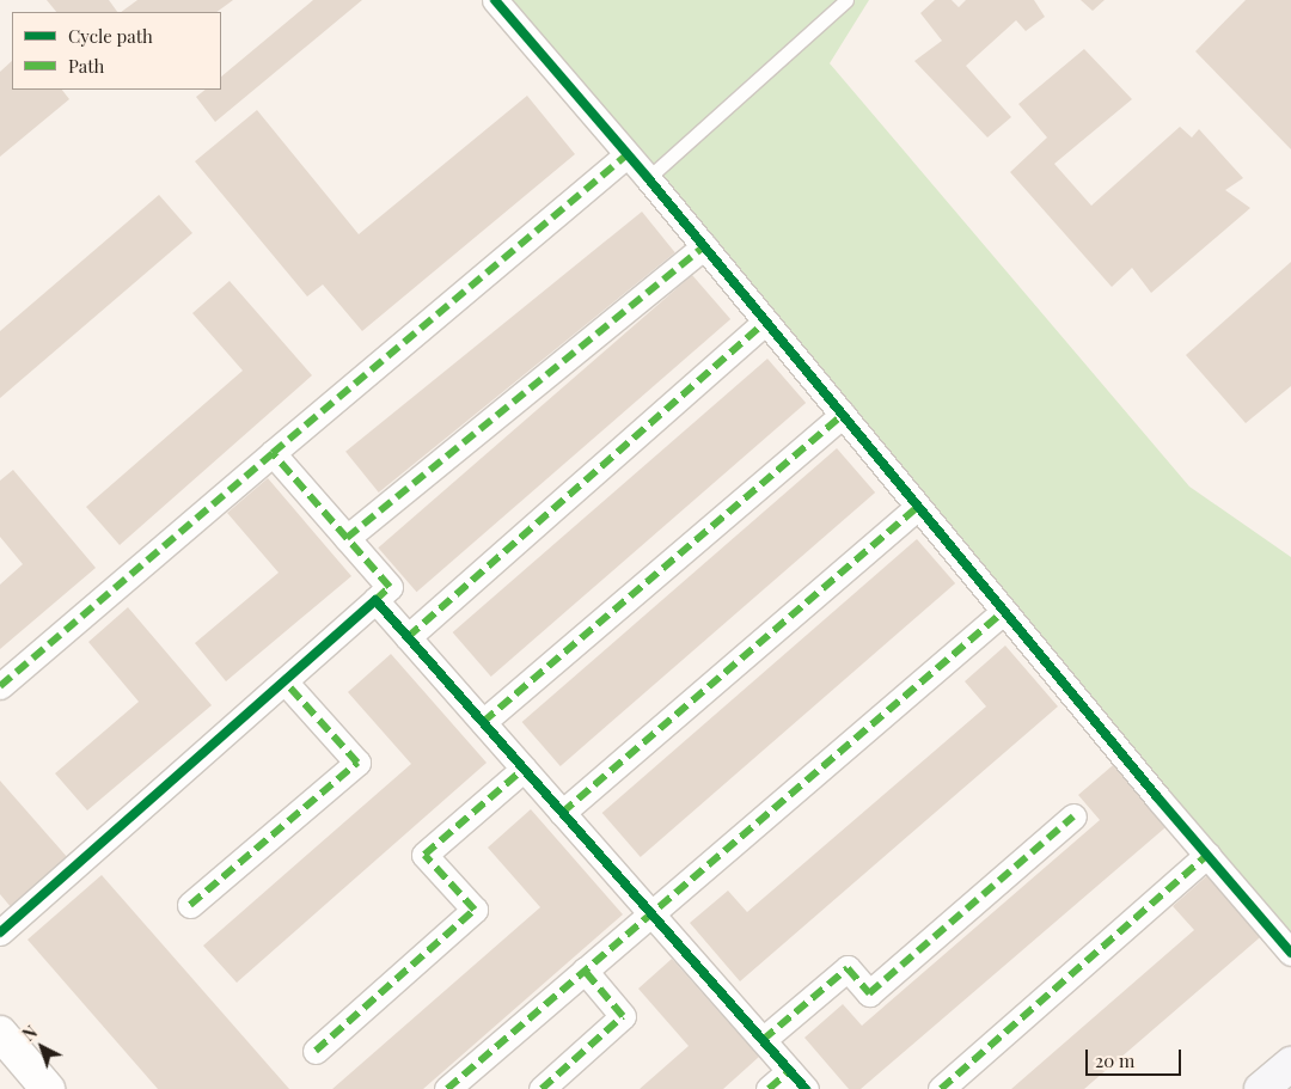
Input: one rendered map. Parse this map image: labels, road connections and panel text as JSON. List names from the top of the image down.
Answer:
{
  "legend": ["Cycle path", "Path"],
  "scale_bar": "20 m",
  "north": "top left"
}
